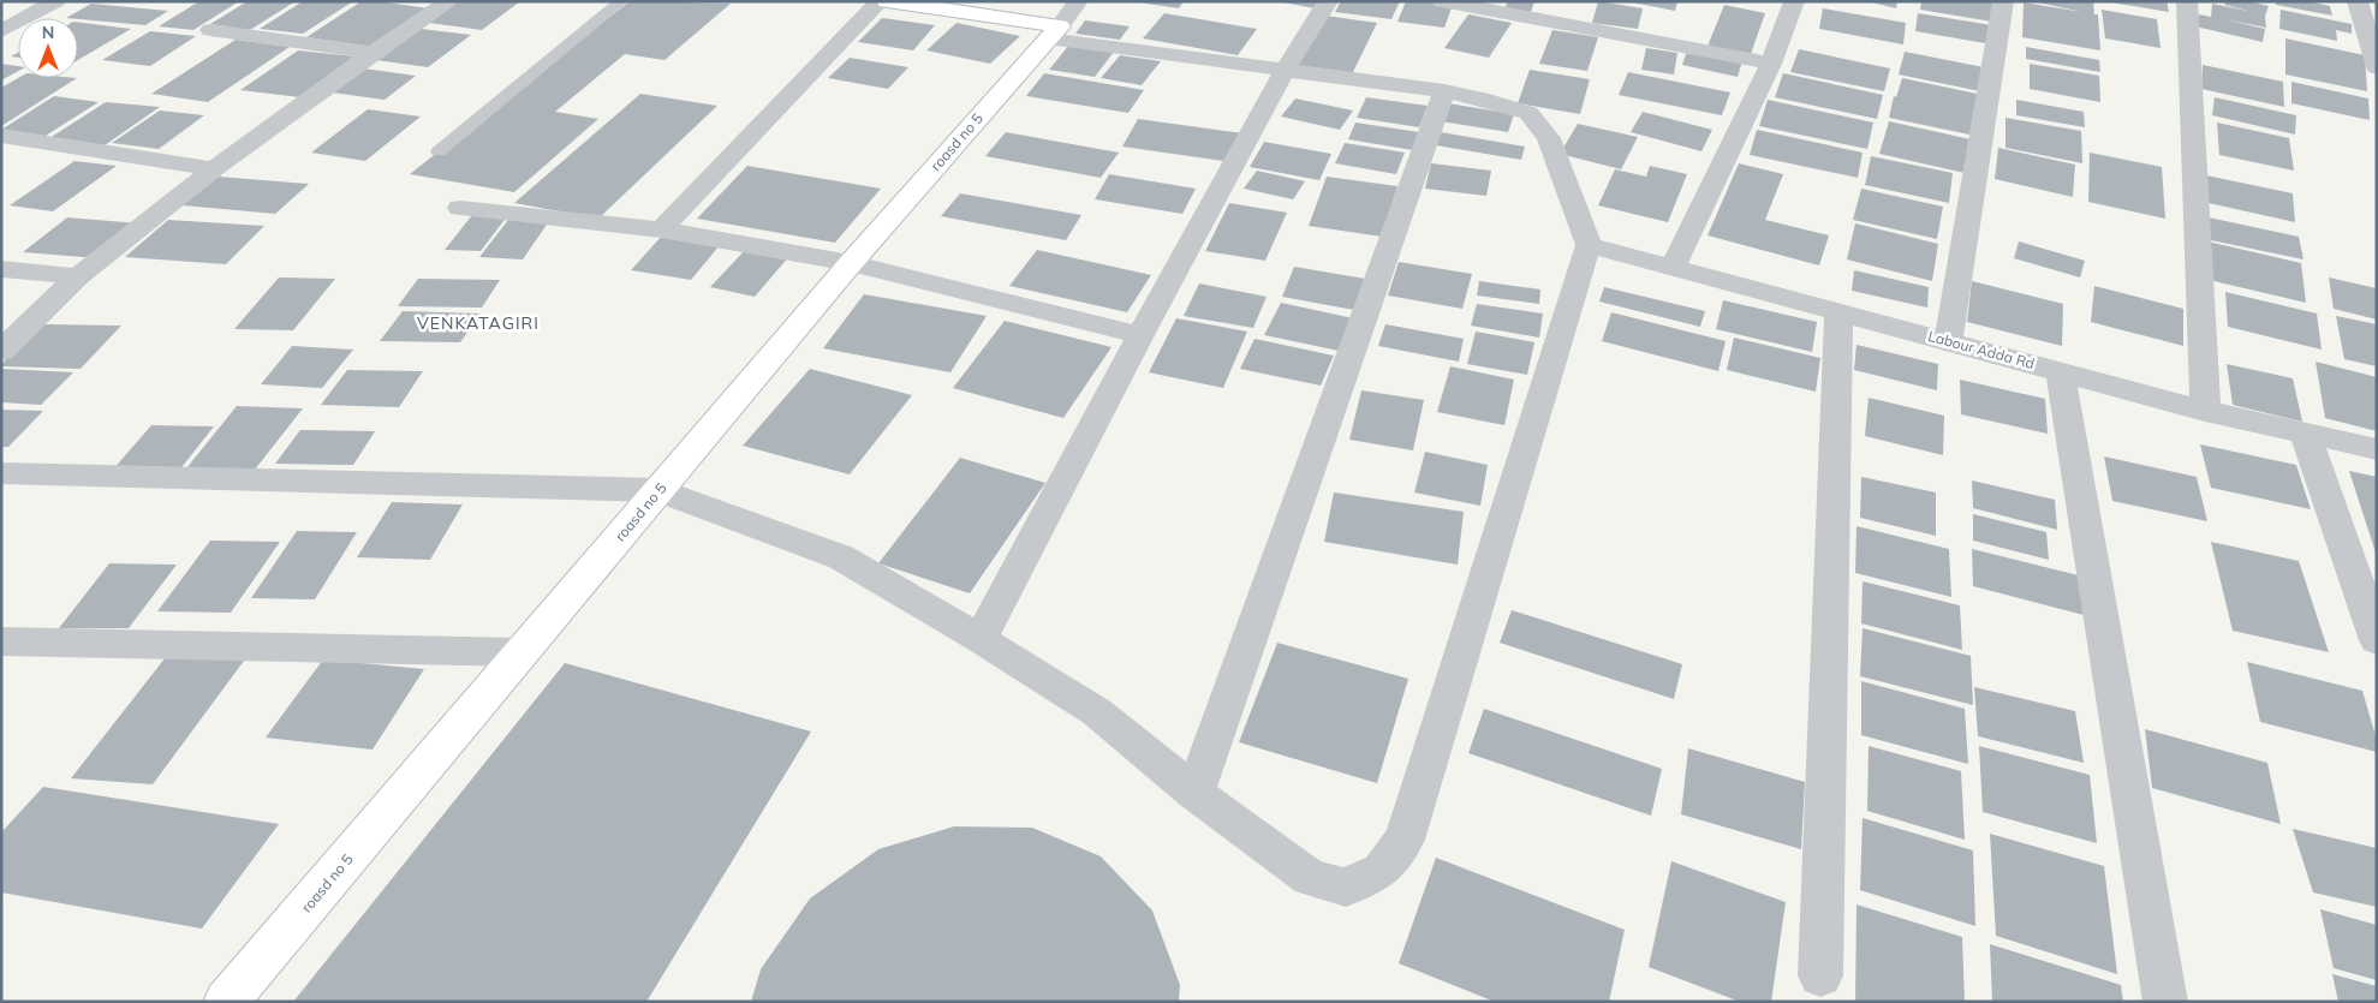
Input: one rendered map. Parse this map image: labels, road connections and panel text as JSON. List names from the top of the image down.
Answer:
{
  "streets": {
    "street": ["roasd no 5", "Labour Adda Rd"]
  },
  "districts": ["VENKATAGIRI"],
  "north": "top"
}
